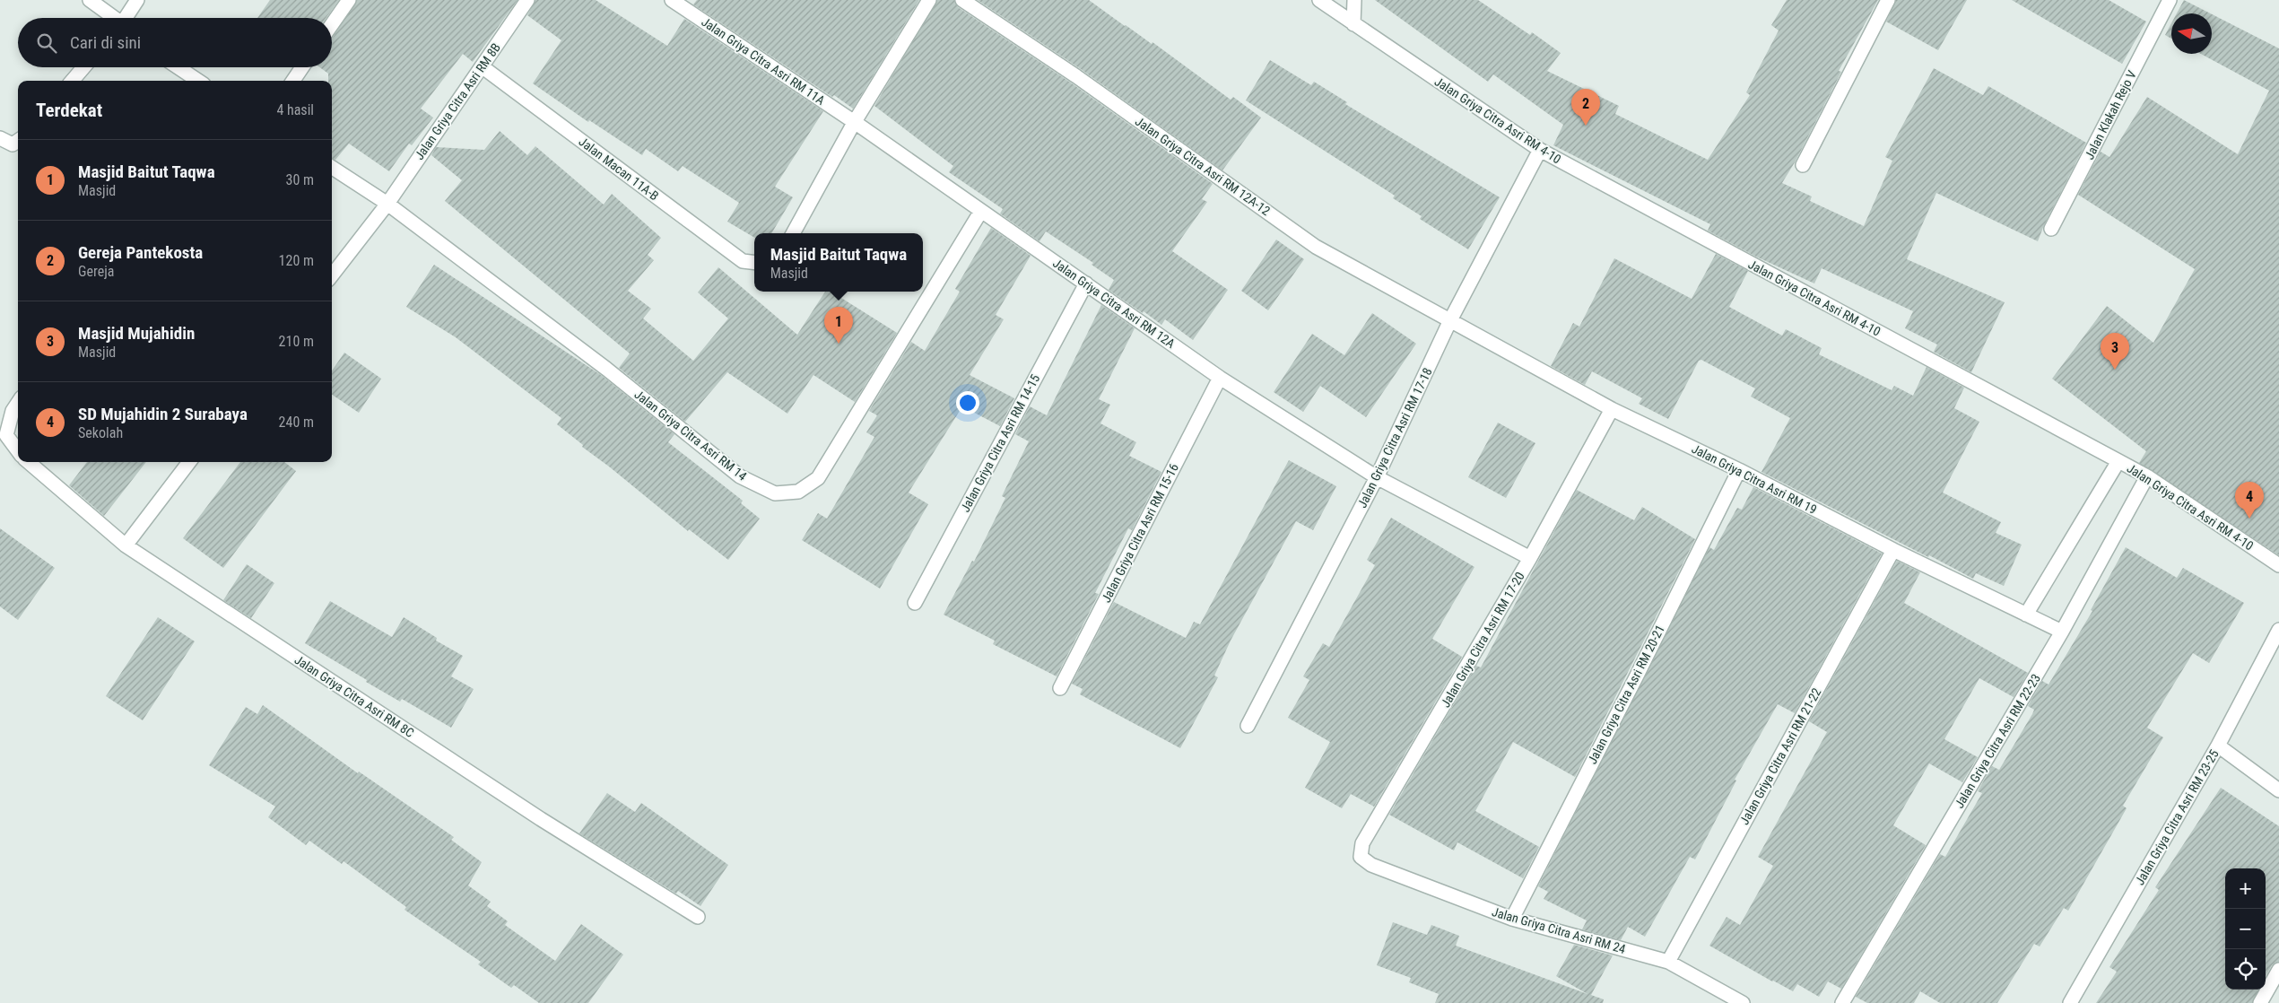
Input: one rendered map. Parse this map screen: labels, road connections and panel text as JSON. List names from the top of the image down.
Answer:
{
  "streets": {
    "street": [
      "Jalan Griya Citra Asri RM 11A",
      "Jalan Griya Citra Asri RM 8B",
      "Jalan Klakah Rejo V",
      "Jalan Griya Citra Asri RM 4-10",
      "Jalan Griya Citra Asri RM 12A-12",
      "Jalan Macan 11A-B",
      "Jalan Griya Citra Asri RM 12A",
      "Jalan Griya Citra Asri RM 14",
      "Jalan Griya Citra Asri RM 17-18",
      "Jalan Griya Citra Asri RM 14-15",
      "Jalan Griya Citra Asri RM 19",
      "Jalan Griya Citra Asri RM 15-16",
      "Jalan Griya Citra Asri RM 17-20",
      "Jalan Griya Citra Asri RM 20-21",
      "Jalan Griya Citra Asri RM 8C",
      "Jalan Griya Citra Asri RM 22-23",
      "Jalan Griya Citra Asri RM 21-22",
      "Jalan Griya Citra Asri RM 23-25",
      "Jalan Griya Citra Asri RM 24"
    ]
  },
  "crossings": [
    ["Jalan Griya Citra Asri RM 11A", "Jalan Griya Citra Asri RM 12A"],
    ["Jalan Griya Citra Asri RM 8B", "Jalan Macan 11A-B"],
    ["Jalan Griya Citra Asri RM 8B", "Jalan Griya Citra Asri RM 14"],
    ["Jalan Griya Citra Asri RM 4-10", "Jalan Griya Citra Asri RM 17-18"],
    ["Jalan Griya Citra Asri RM 4-10", "Jalan Griya Citra Asri RM 22-23"],
    ["Jalan Griya Citra Asri RM 12A-12", "Jalan Griya Citra Asri RM 17-18"],
    ["Jalan Griya Citra Asri RM 12A-12", "Jalan Griya Citra Asri RM 19"],
    ["Jalan Griya Citra Asri RM 12A", "Jalan Griya Citra Asri RM 14"],
    ["Jalan Griya Citra Asri RM 12A", "Jalan Griya Citra Asri RM 17-18"],
    ["Jalan Griya Citra Asri RM 12A", "Jalan Griya Citra Asri RM 14-15"],
    ["Jalan Griya Citra Asri RM 12A", "Jalan Griya Citra Asri RM 15-16"],
    ["Jalan Griya Citra Asri RM 12A", "Jalan Griya Citra Asri RM 17-20"],
    ["Jalan Griya Citra Asri RM 17-18", "Jalan Griya Citra Asri RM 19"],
    ["Jalan Griya Citra Asri RM 19", "Jalan Griya Citra Asri RM 17-20"],
    ["Jalan Griya Citra Asri RM 19", "Jalan Griya Citra Asri RM 20-21"],
    ["Jalan Griya Citra Asri RM 19", "Jalan Griya Citra Asri RM 22-23"],
    ["Jalan Griya Citra Asri RM 19", "Jalan Griya Citra Asri RM 21-22"],
    ["Jalan Griya Citra Asri RM 17-20", "Jalan Griya Citra Asri RM 24"],
    ["Jalan Griya Citra Asri RM 20-21", "Jalan Griya Citra Asri RM 24"],
    ["Jalan Griya Citra Asri RM 21-22", "Jalan Griya Citra Asri RM 24"]
  ],
  "north": "left",
  "page": {
    "search": "Cari di sini",
    "heading": ["Terdekat", "4 hasil"],
    "pins": [
      "2",
      "1",
      "3",
      "4"
    ],
    "list": [
      {
        "mark": "1",
        "name": "Masjid Baitut Taqwa",
        "note": "Masjid",
        "value": "30 m"
      },
      {
        "mark": "2",
        "name": "Gereja Pantekosta",
        "note": "Gereja",
        "value": "120 m"
      },
      {
        "mark": "3",
        "name": "Masjid Mujahidin",
        "note": "Masjid",
        "value": "210 m"
      },
      {
        "mark": "4",
        "name": "SD Mujahidin 2 Surabaya",
        "note": "Sekolah",
        "value": "240 m"
      }
    ],
    "popup": ["Masjid Baitut Taqwa", "Masjid"],
    "map_buttons": ["+", "−"]
  }
}
